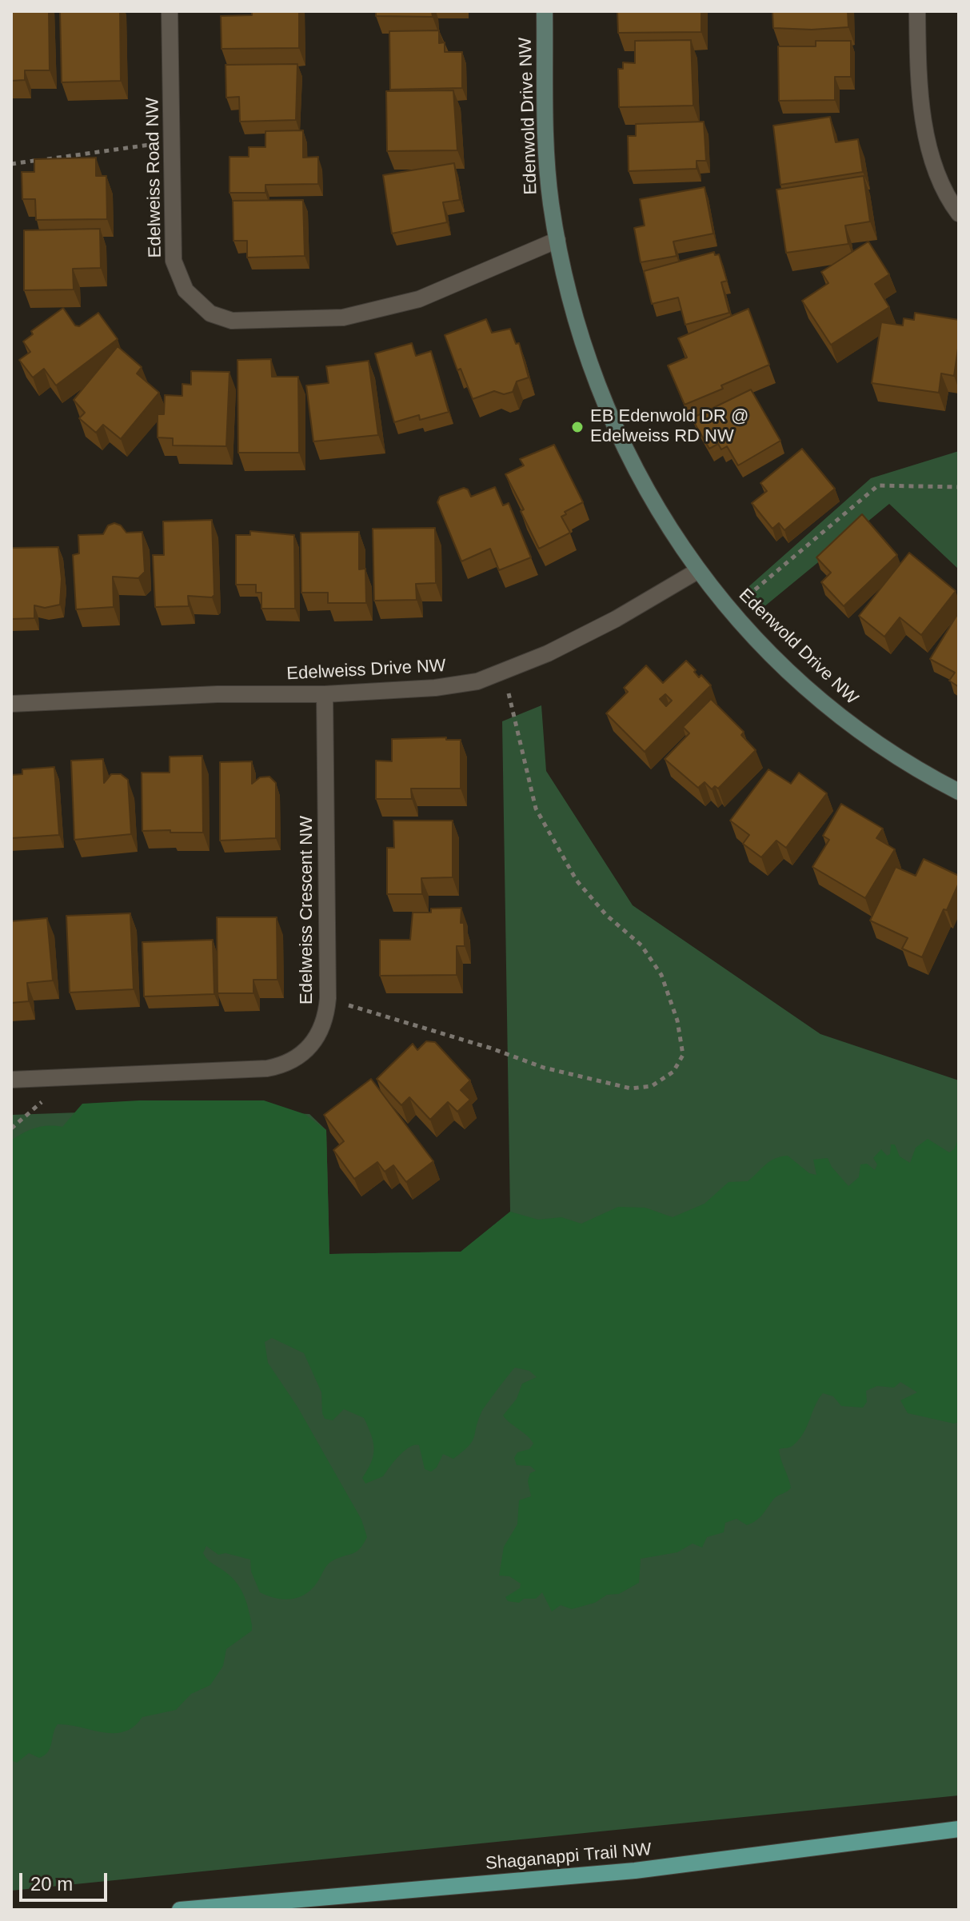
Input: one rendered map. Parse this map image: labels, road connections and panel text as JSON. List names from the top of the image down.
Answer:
{
  "streets": {
    "main road": ["Shaganappi Trail NW"],
    "street": [
      "Edenwold Drive NW",
      "Edelweiss Road NW",
      "Edelweiss Drive NW",
      "Edelweiss Crescent NW"
    ]
  },
  "crossings": [
    ["Edenwold Drive NW", "Edelweiss Road NW"],
    ["Edenwold Drive NW", "Edelweiss Drive NW"],
    ["Edelweiss Drive NW", "Edelweiss Crescent NW"]
  ],
  "places": ["EB Edenwold DR @ Edelweiss RD NW"],
  "scale_bar": "20 m"
}
